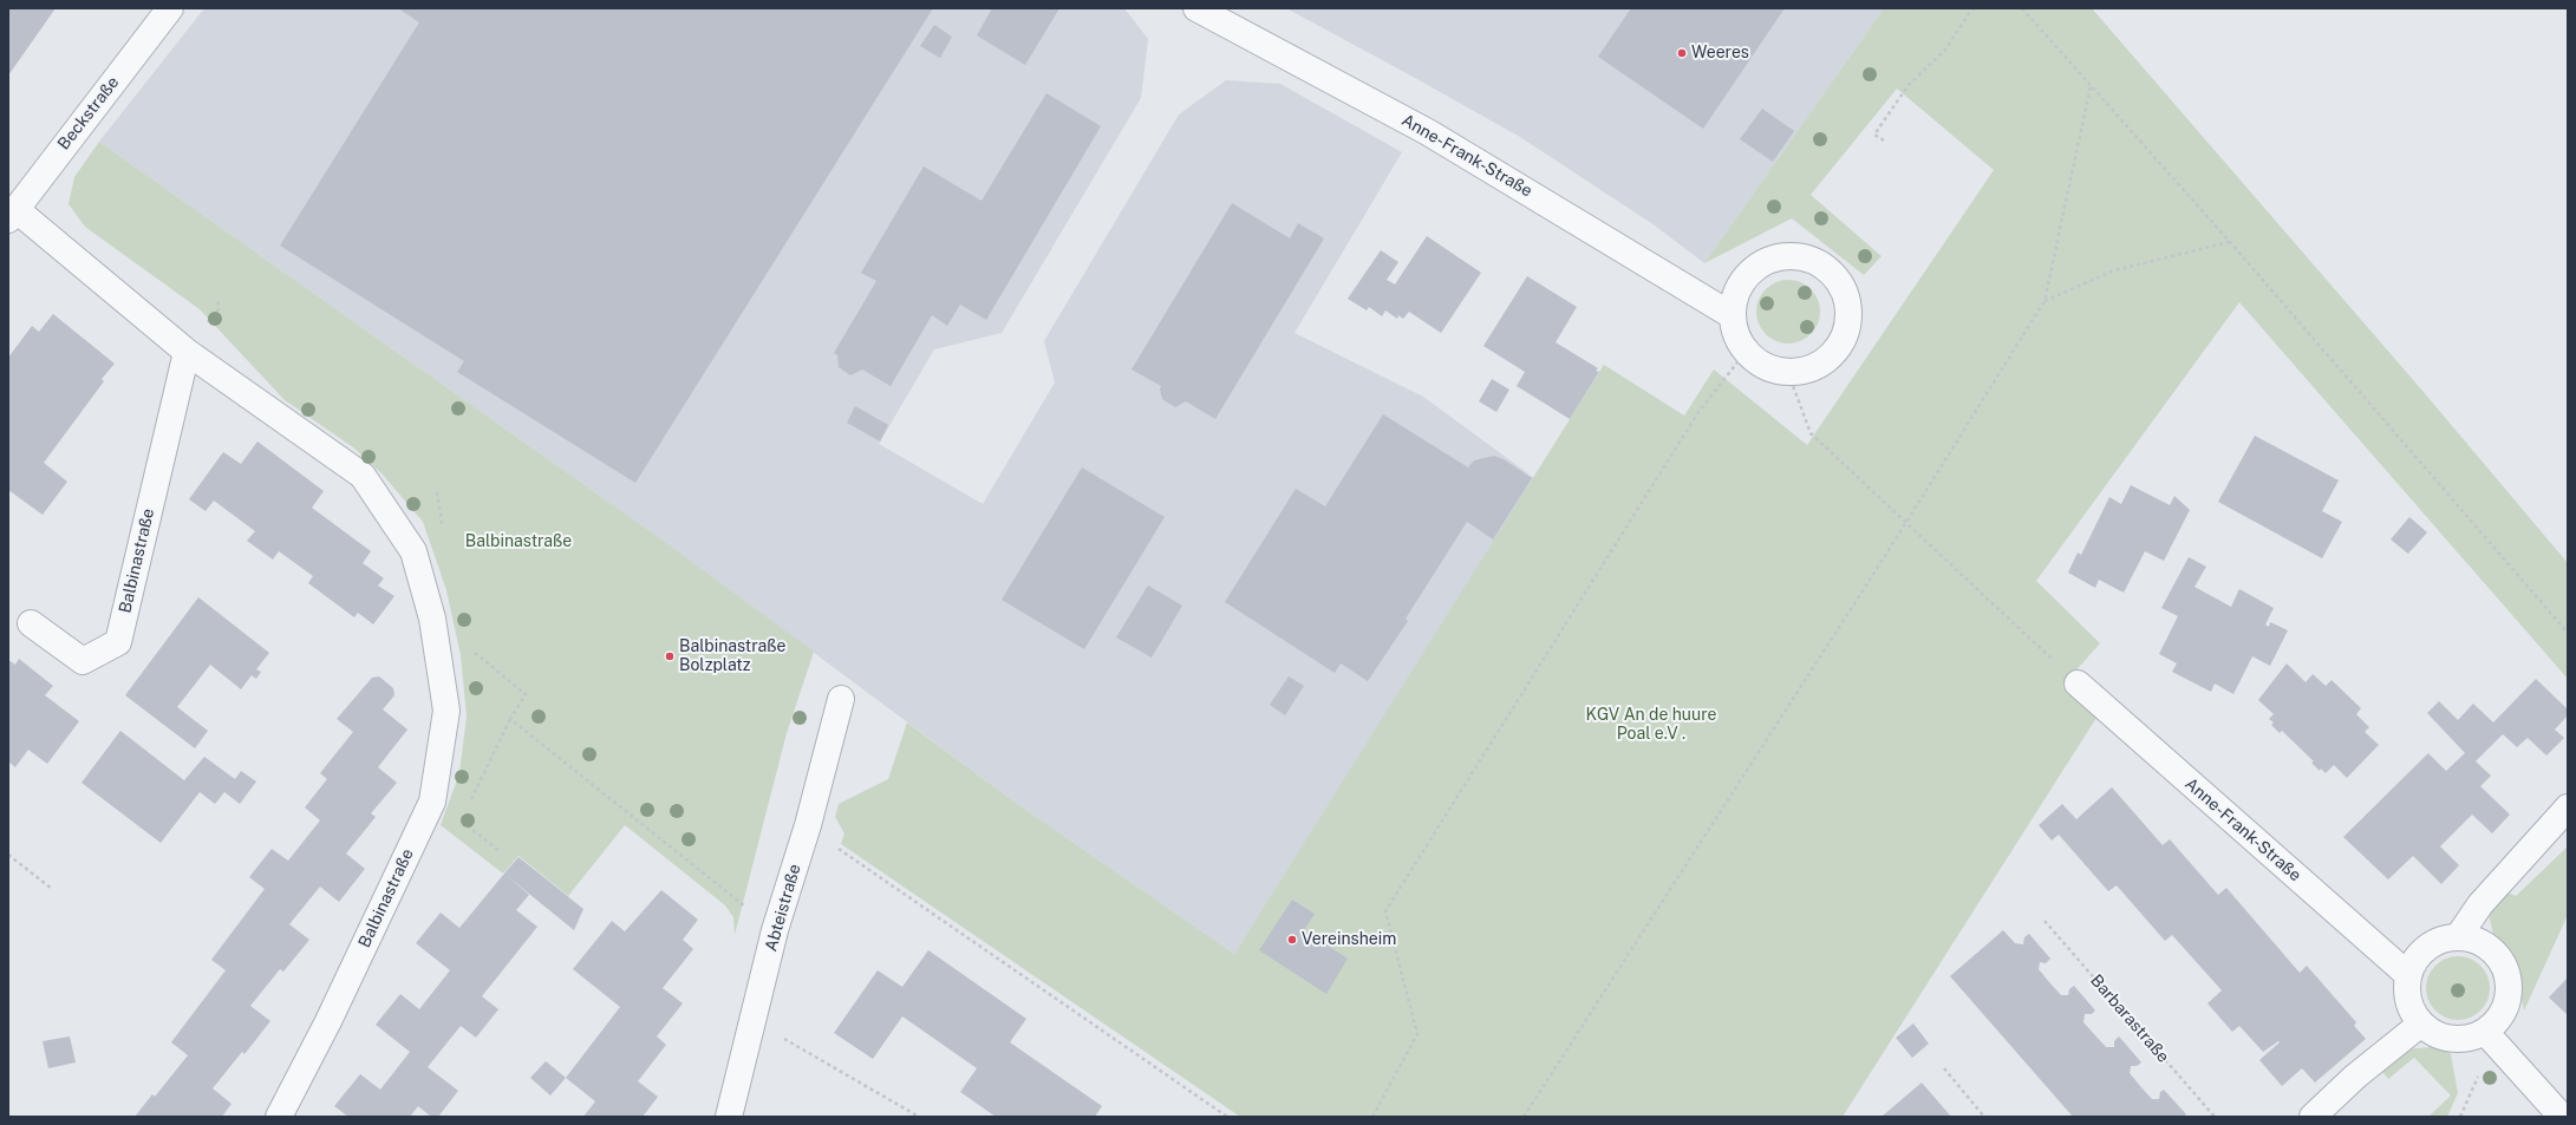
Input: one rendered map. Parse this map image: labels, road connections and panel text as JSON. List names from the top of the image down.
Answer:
{
  "streets": {
    "street": [
      "Beckstraße",
      "Anne-Frank-Straße",
      "Balbinastraße",
      "Abteistraße"
    ],
    "path": ["Barbarastraße"]
  },
  "crossings": [
    ["Beckstraße", "Balbinastraße"]
  ],
  "parks": ["Balbinastraße", "KGV An de huure Poal e.V ."],
  "places": ["Weeres", "Balbinastraße Bolzplatz", "Vereinsheim"]
}
